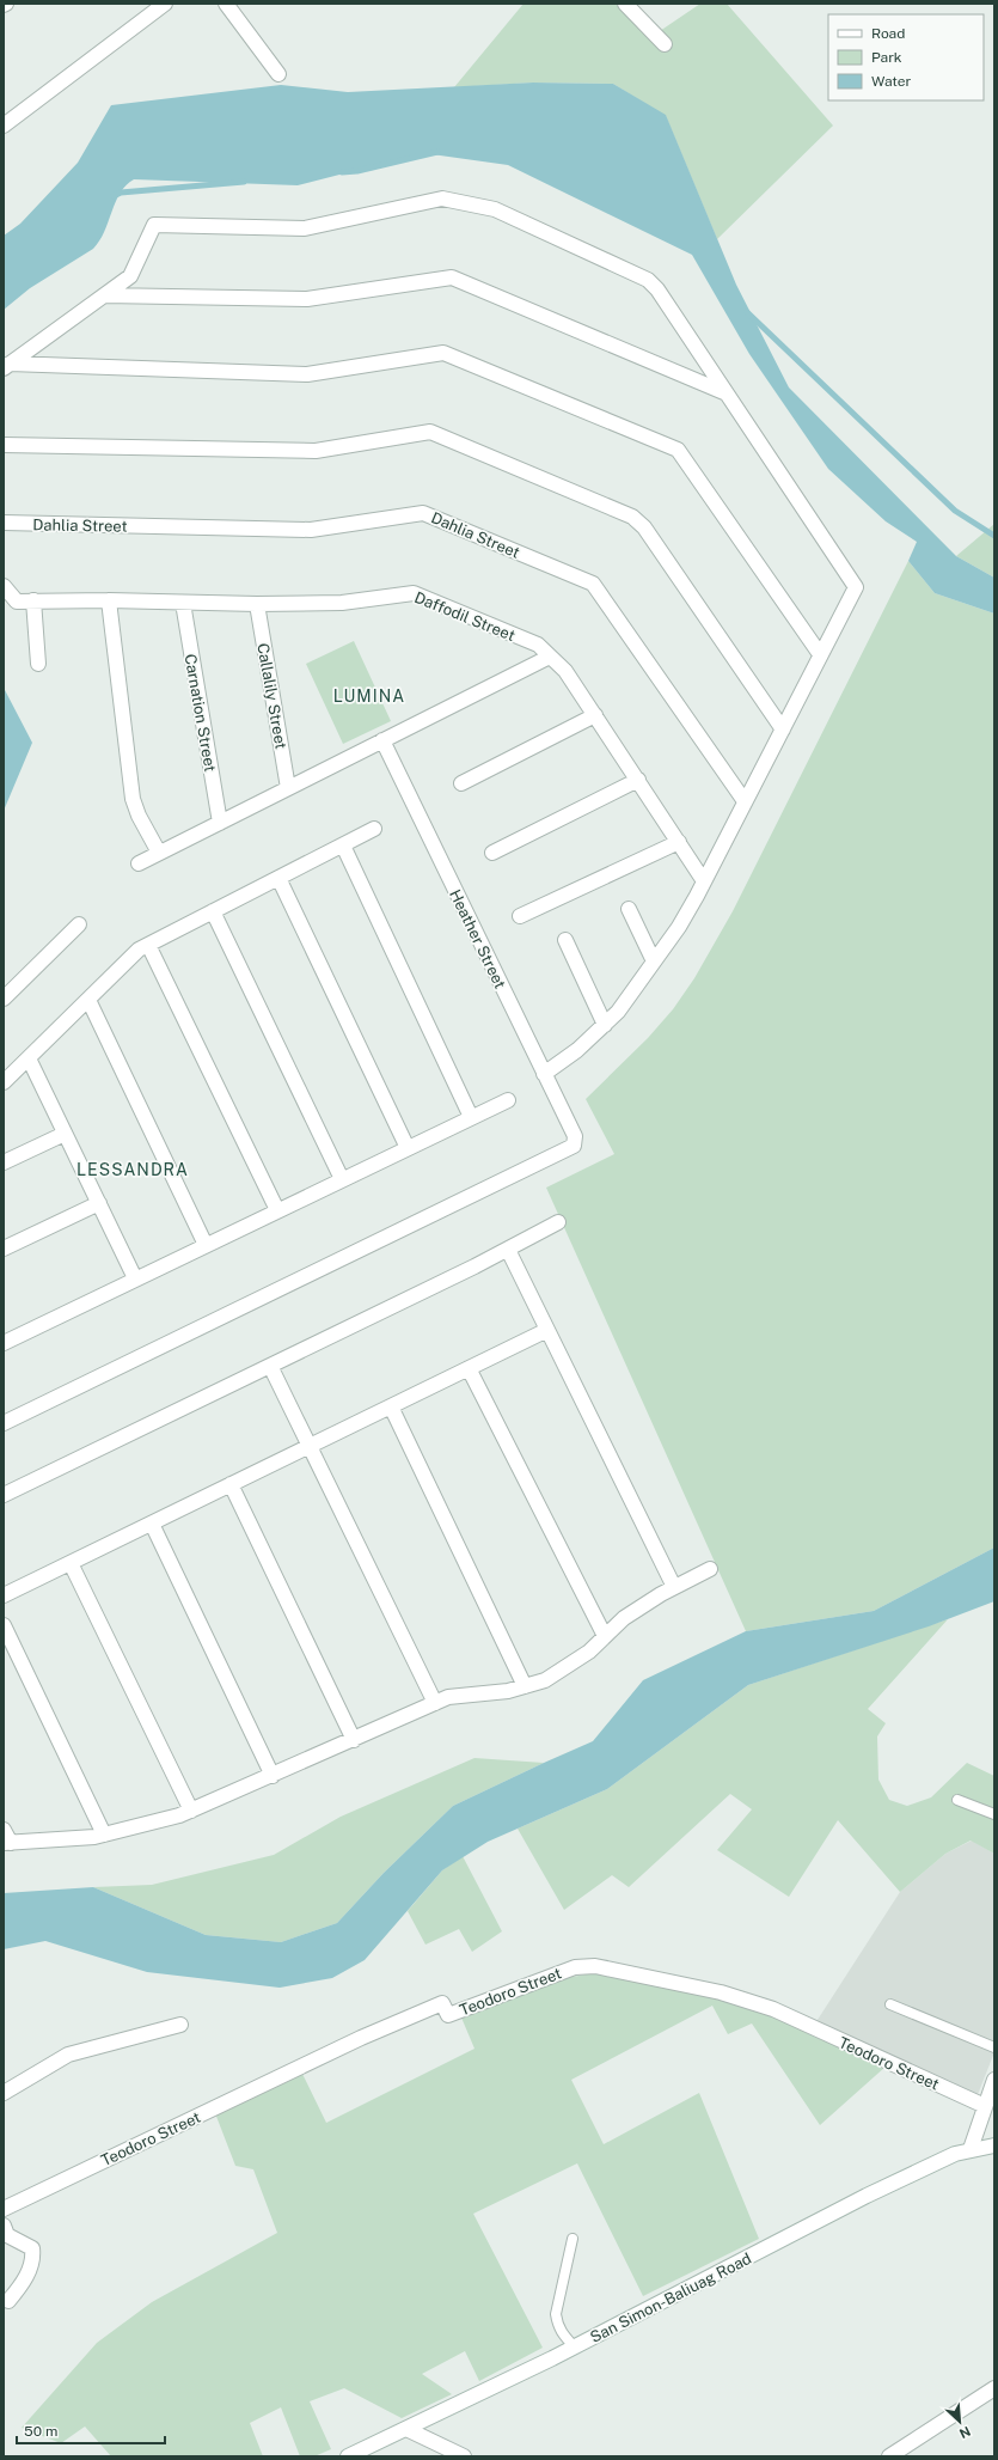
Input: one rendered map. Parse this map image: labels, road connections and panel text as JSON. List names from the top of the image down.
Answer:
{
  "streets": {
    "street": [
      "Dahlia Street",
      "Daffodil Street",
      "Callalily Street",
      "Carnation Street",
      "Heather Street",
      "Teodoro Street",
      "San Simon-Baliuag Road"
    ]
  },
  "crossings": [
    ["Daffodil Street", "Callalily Street"],
    ["Daffodil Street", "Carnation Street"]
  ],
  "districts": ["LUMINA", "LESSANDRA"],
  "legend": ["Road", "Park", "Water"],
  "scale_bar": "50 m",
  "north": "bottom right"
}
